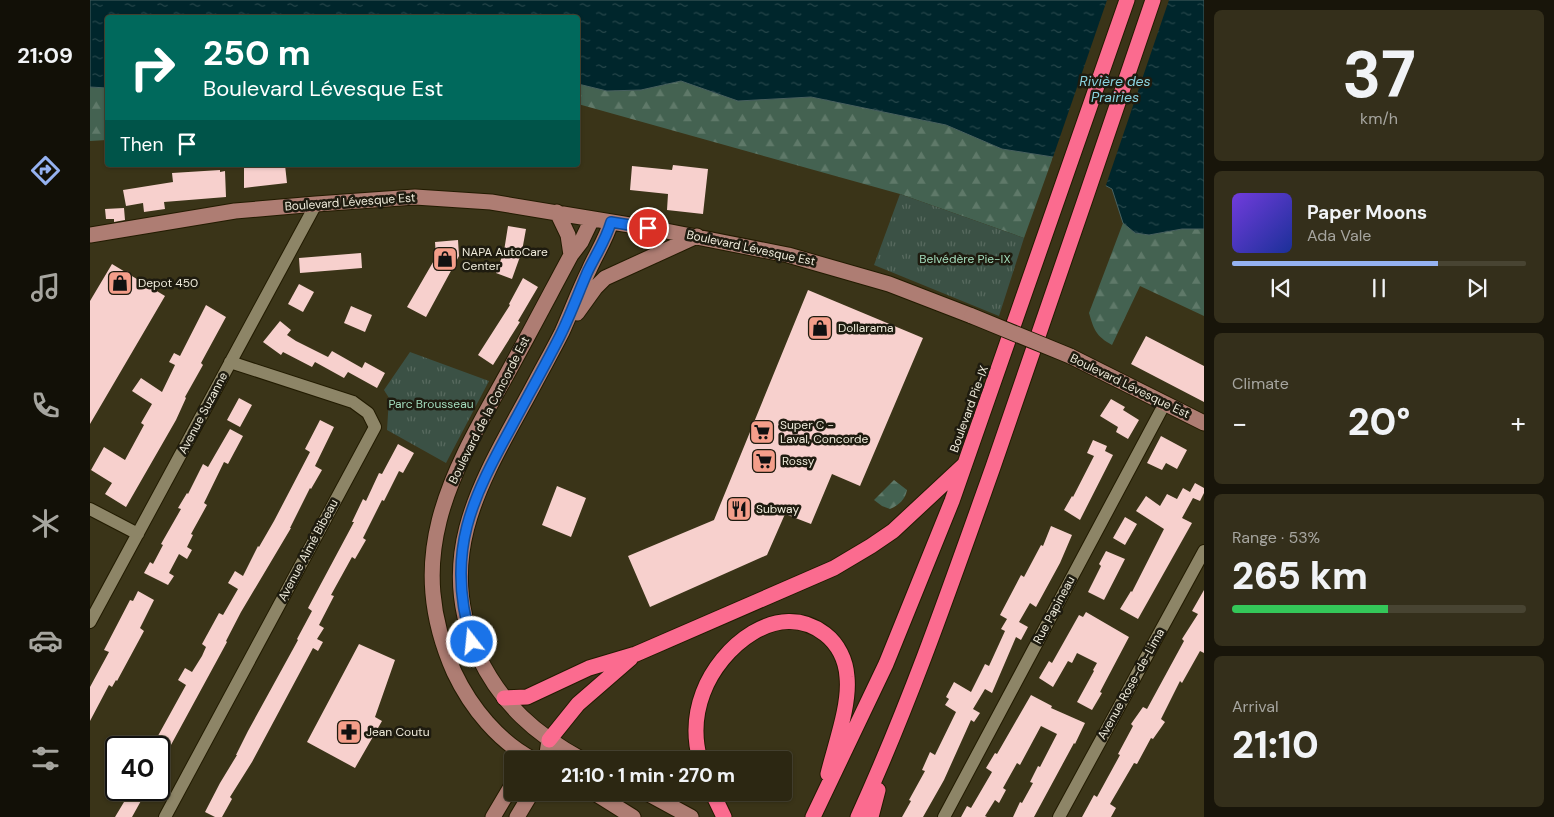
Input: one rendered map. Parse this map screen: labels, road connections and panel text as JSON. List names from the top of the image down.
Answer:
{
  "streets": {
    "highway": ["Boulevard Pie-IX"],
    "street": [
      "Boulevard Lévesque Est",
      "Boulevard de la Concorde Est",
      "Avenue Suzanne",
      "Avenue Aimé Bibeau",
      "Rue Papineau",
      "Avenue Rose-de-Lima"
    ]
  },
  "crossings": [
    ["Boulevard Lévesque Est", "Boulevard de la Concorde Est"],
    ["Boulevard Lévesque Est", "Avenue Suzanne"],
    ["Boulevard Lévesque Est", "Rue Papineau"],
    ["Avenue Suzanne", "Avenue Aimé Bibeau"]
  ],
  "water": ["Rivière des Prairies"],
  "parks": ["Belvédère Pie-IX", "Parc Brousseau"],
  "places": {
    "shop": ["NAPA AutoCare Center", "Depot 450", "Dollarama"],
    "supermarket": ["Super C - Laval, Concorde", "Rossy"],
    "restaurant": ["Subway"],
    "pharmacy": ["Jean Coutu"]
  },
  "page": {
    "tabs": "21:09",
    "tile": [
      ["37", "km/h"],
      "Climate",
      ["Range · 53%", "265 km"],
      ["Arrival", "21:10"]
    ],
    "turn": ["250 m", "Boulevard Lévesque Est"],
    "then": "Then",
    "song": ["Paper Moons", "Ada Vale"],
    "heat": ["−", "20°", "+"],
    "limit": "40",
    "trip": "21:10 · 1 min · 270 m"
  }
}
